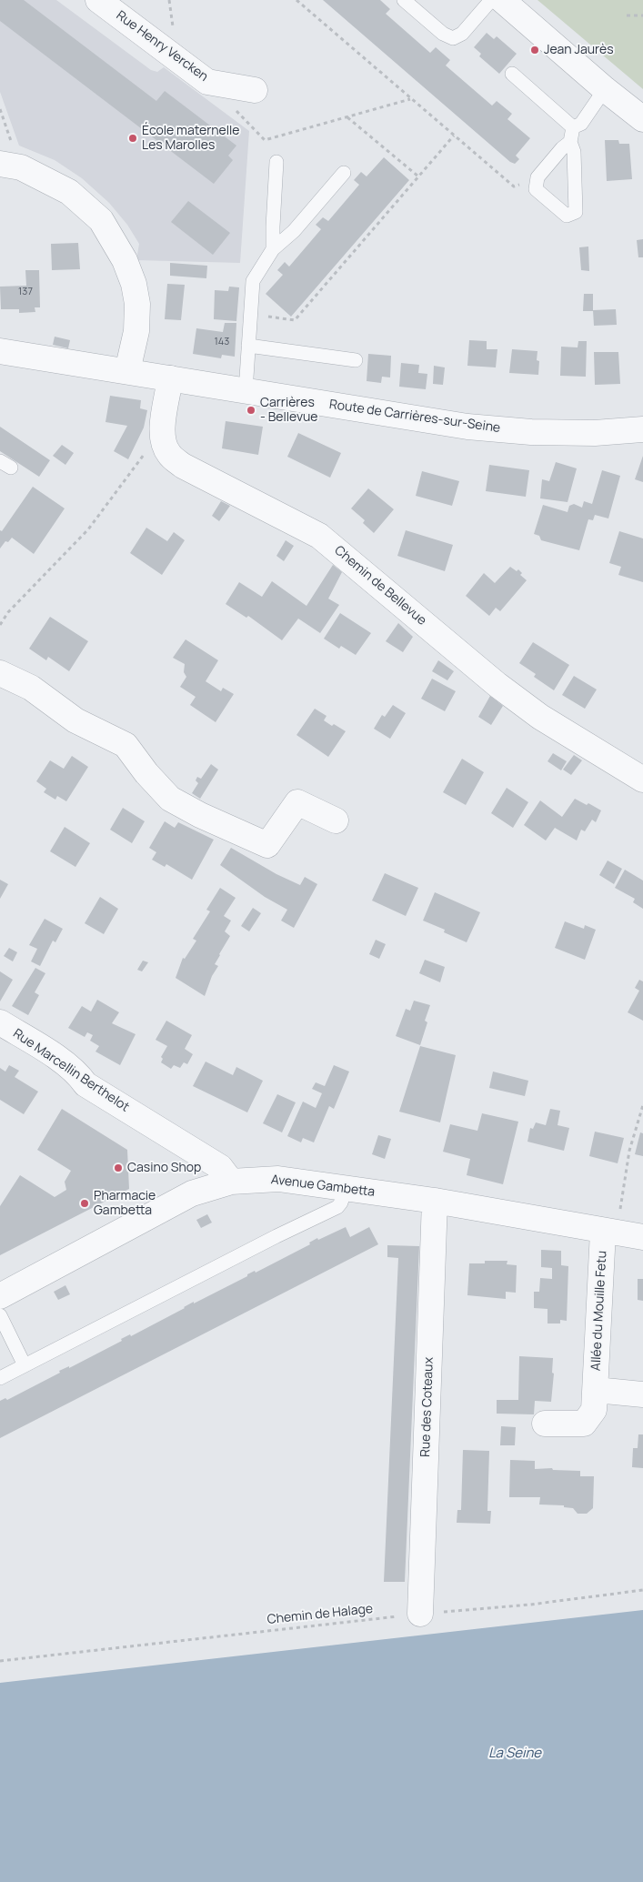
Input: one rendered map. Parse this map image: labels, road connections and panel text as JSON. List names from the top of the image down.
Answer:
{
  "streets": {
    "street": [
      "Rue Henry Vercken",
      "Route de Carrières-sur-Seine",
      "Chemin de Bellevue",
      "Rue Marcellin Berthelot",
      "Avenue Gambetta",
      "Allée du Mouille Fetu",
      "Rue des Coteaux"
    ],
    "path": ["Chemin de Halage"]
  },
  "crossings": [
    ["Rue Marcellin Berthelot", "Avenue Gambetta"],
    ["Avenue Gambetta", "Allée du Mouille Fetu"],
    ["Avenue Gambetta", "Rue des Coteaux"],
    ["Rue des Coteaux", "Chemin de Halage"]
  ],
  "water": ["La Seine"],
  "places": [
    "Jean Jaurès",
    "École maternelle Les Marolles",
    "Carrières - Bellevue",
    "Casino Shop",
    "Pharmacie Gambetta"
  ],
  "house_numbers": ["137", "143"]
}
